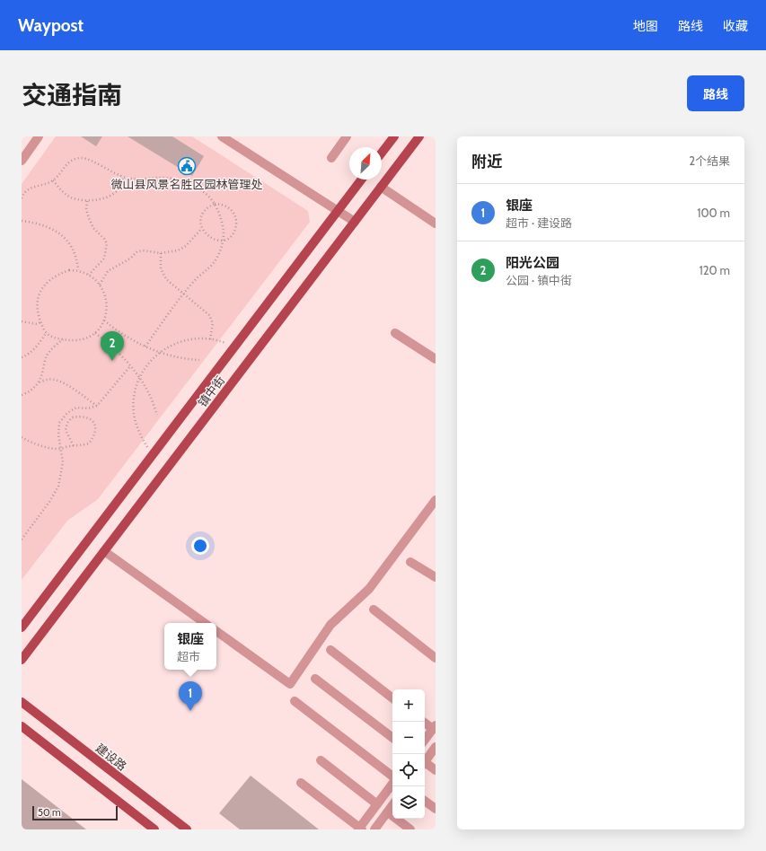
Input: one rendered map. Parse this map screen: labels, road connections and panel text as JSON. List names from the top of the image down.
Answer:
{
  "streets": {
    "main road": ["镇中街", "建设路"]
  },
  "places": {
    "public building": ["微山县风景名胜区园林管理处"]
  },
  "scale_bar": "50 m",
  "north": "top right",
  "page": {
    "header": "Waypost",
    "nav": ["地图", "路线", "收藏"],
    "title": "交通指南",
    "buttons": "路线",
    "heading": ["附近", "2个结果"],
    "list": [
      {
        "mark": "1",
        "name": "银座",
        "note": "超市 · 建设路",
        "value": "100 m"
      },
      {
        "mark": "2",
        "name": "阳光公园",
        "note": "公园 · 镇中街",
        "value": "120 m"
      }
    ],
    "pins": ["2", "1"],
    "popup": ["银座", "超市"],
    "map_buttons": ["+", "−"],
    "scale": "50 m"
  }
}
